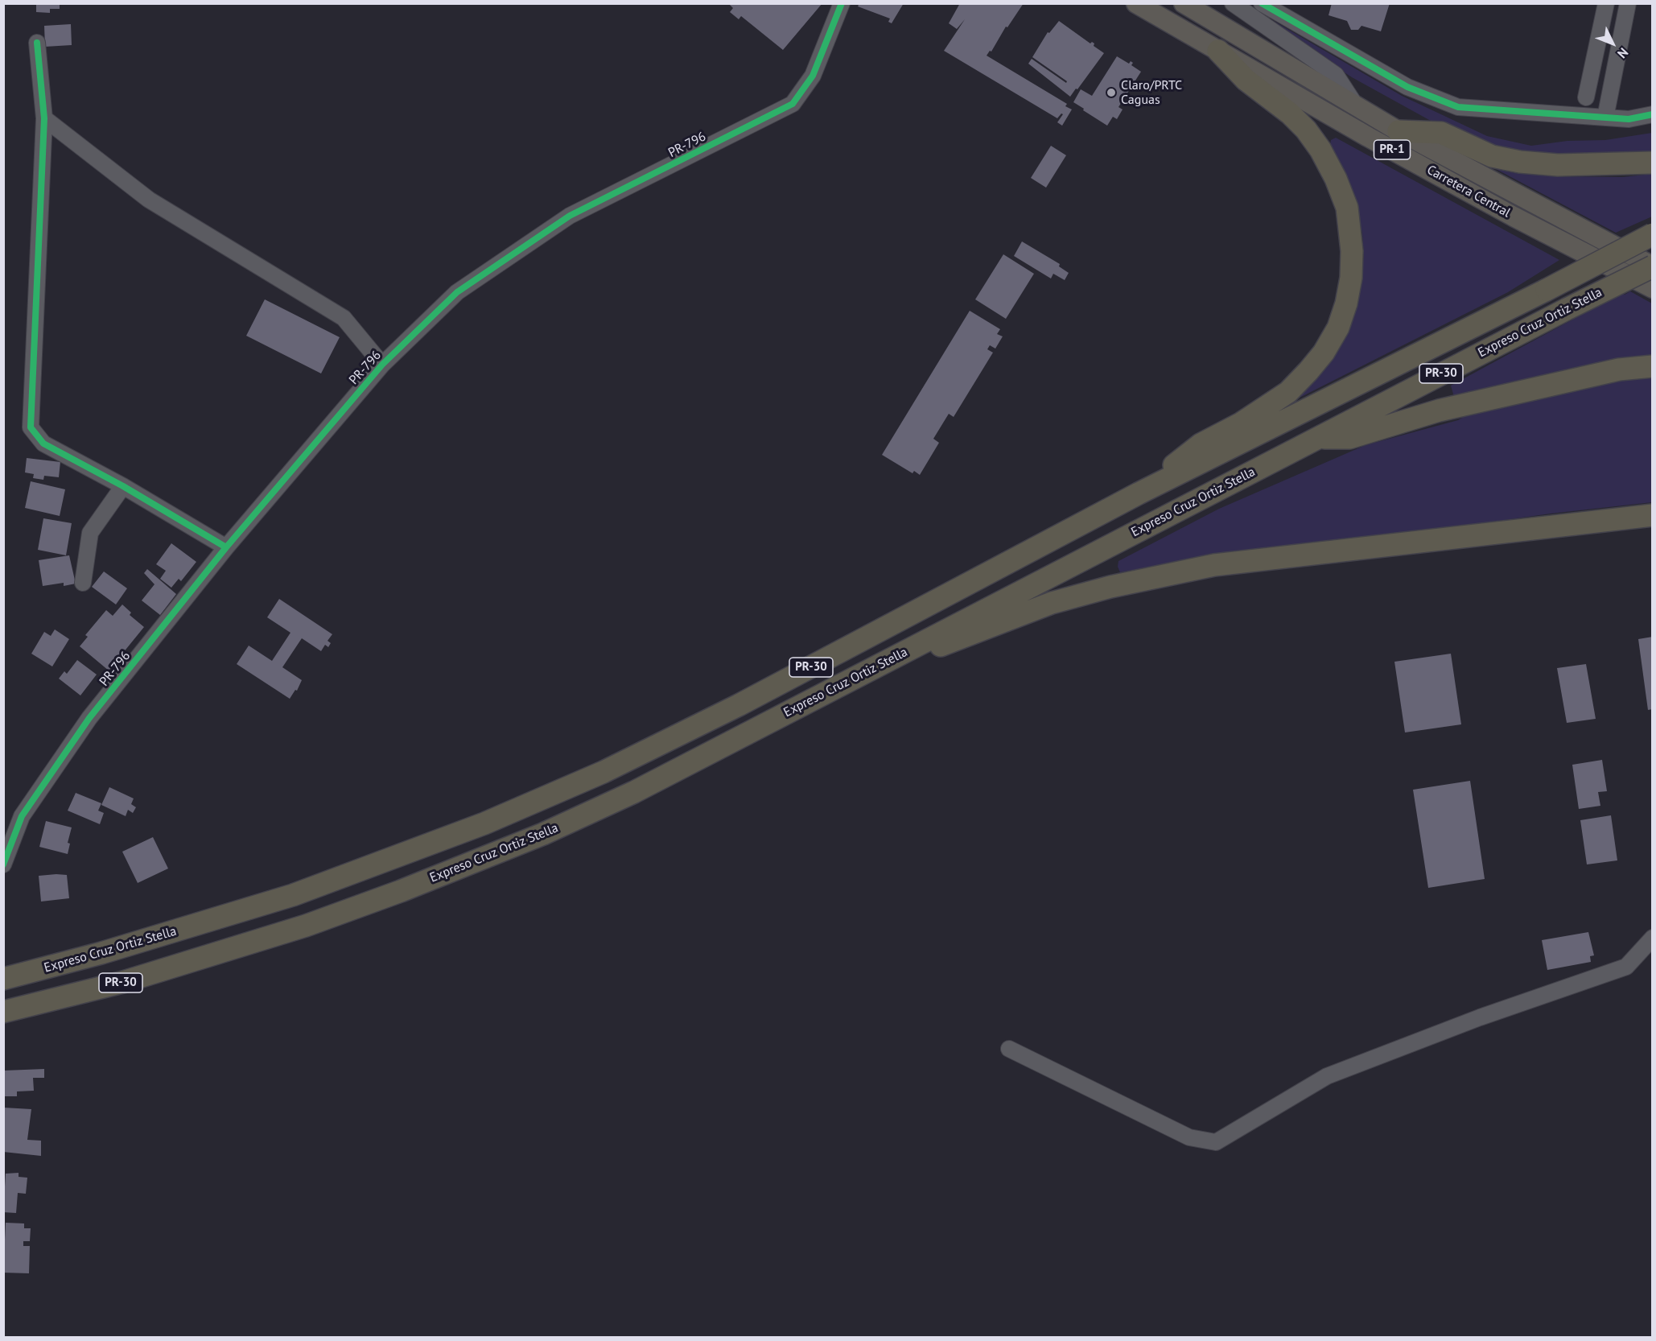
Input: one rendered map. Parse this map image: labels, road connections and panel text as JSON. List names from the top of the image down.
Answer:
{
  "streets": {
    "highway": ["Expreso Cruz Ortiz Stella", "PR-30"],
    "main road": ["PR-1", "Carretera Central"],
    "street": ["PR-796"]
  },
  "crossings": [
    ["Carretera Central", "Expreso Cruz Ortiz Stella"]
  ],
  "places": ["Claro/PRTC Caguas"],
  "north": "bottom right"
}
